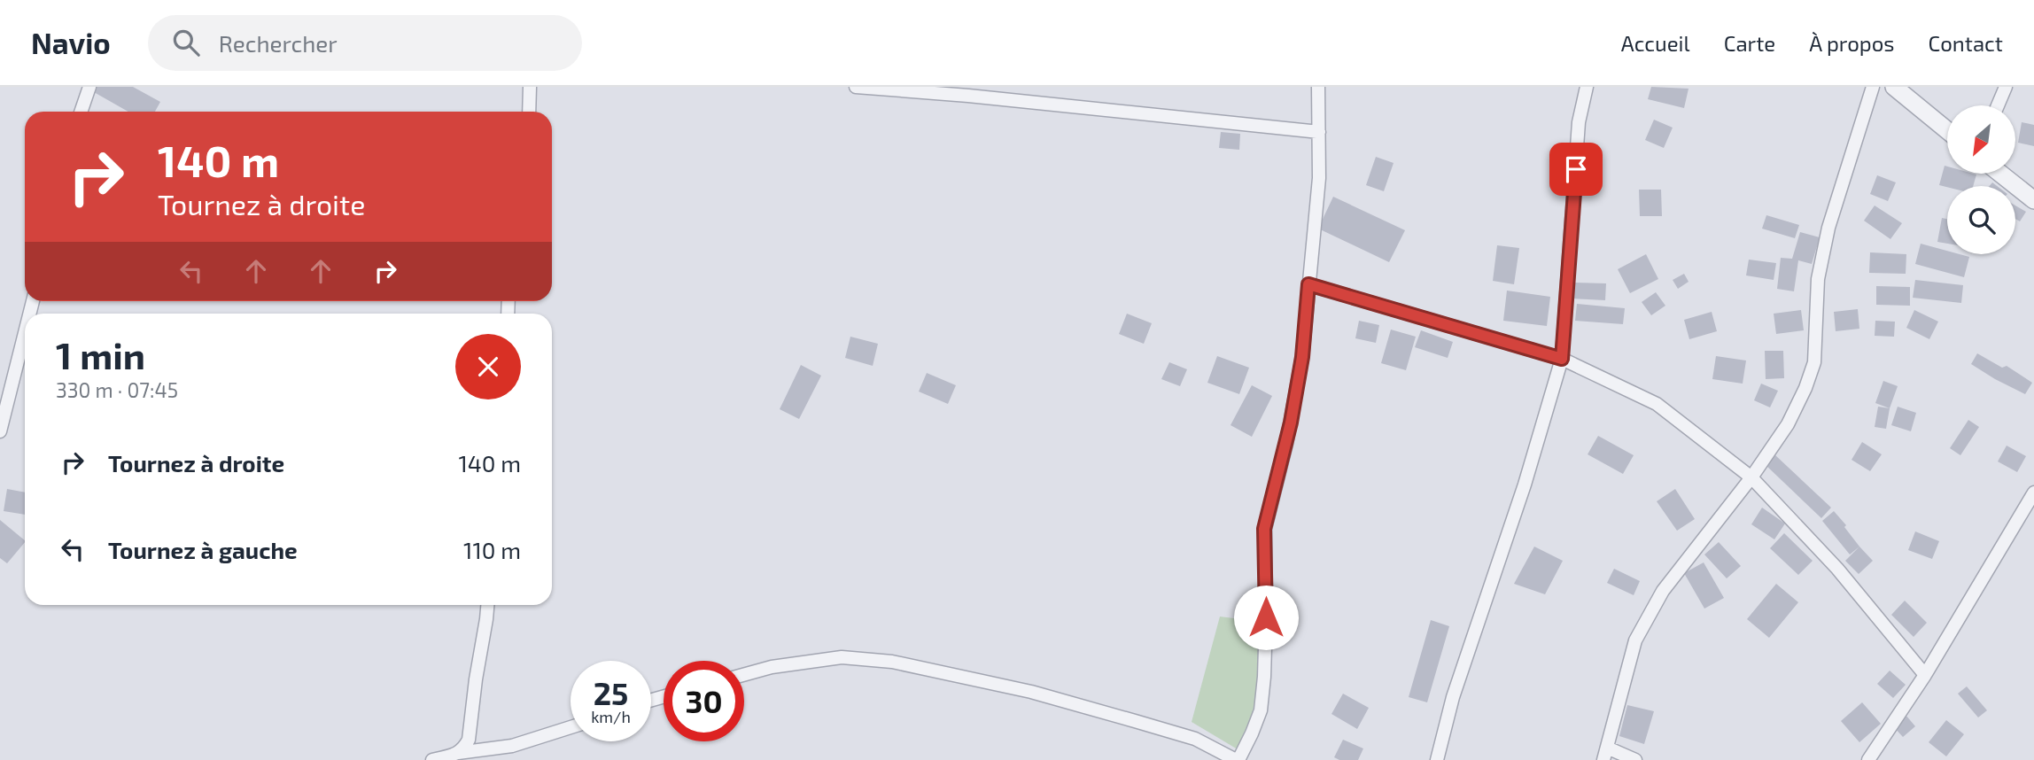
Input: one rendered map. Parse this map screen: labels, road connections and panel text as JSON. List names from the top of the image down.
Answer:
{
  "north": "bottom left",
  "page": {
    "header": "Navio",
    "search": "Rechercher",
    "nav": [
      "Accueil",
      "Carte",
      "À propos",
      "Contact"
    ],
    "turn": ["140 m", "Tournez à droite"],
    "heading": ["1 min", "330 m · 07:45"],
    "list": [
      {
        "name": "Tournez à droite",
        "value": "140 m"
      },
      {
        "name": "Tournez à gauche",
        "value": "110 m"
      }
    ],
    "speed": "25 km/h",
    "limit": "30"
  }
}
